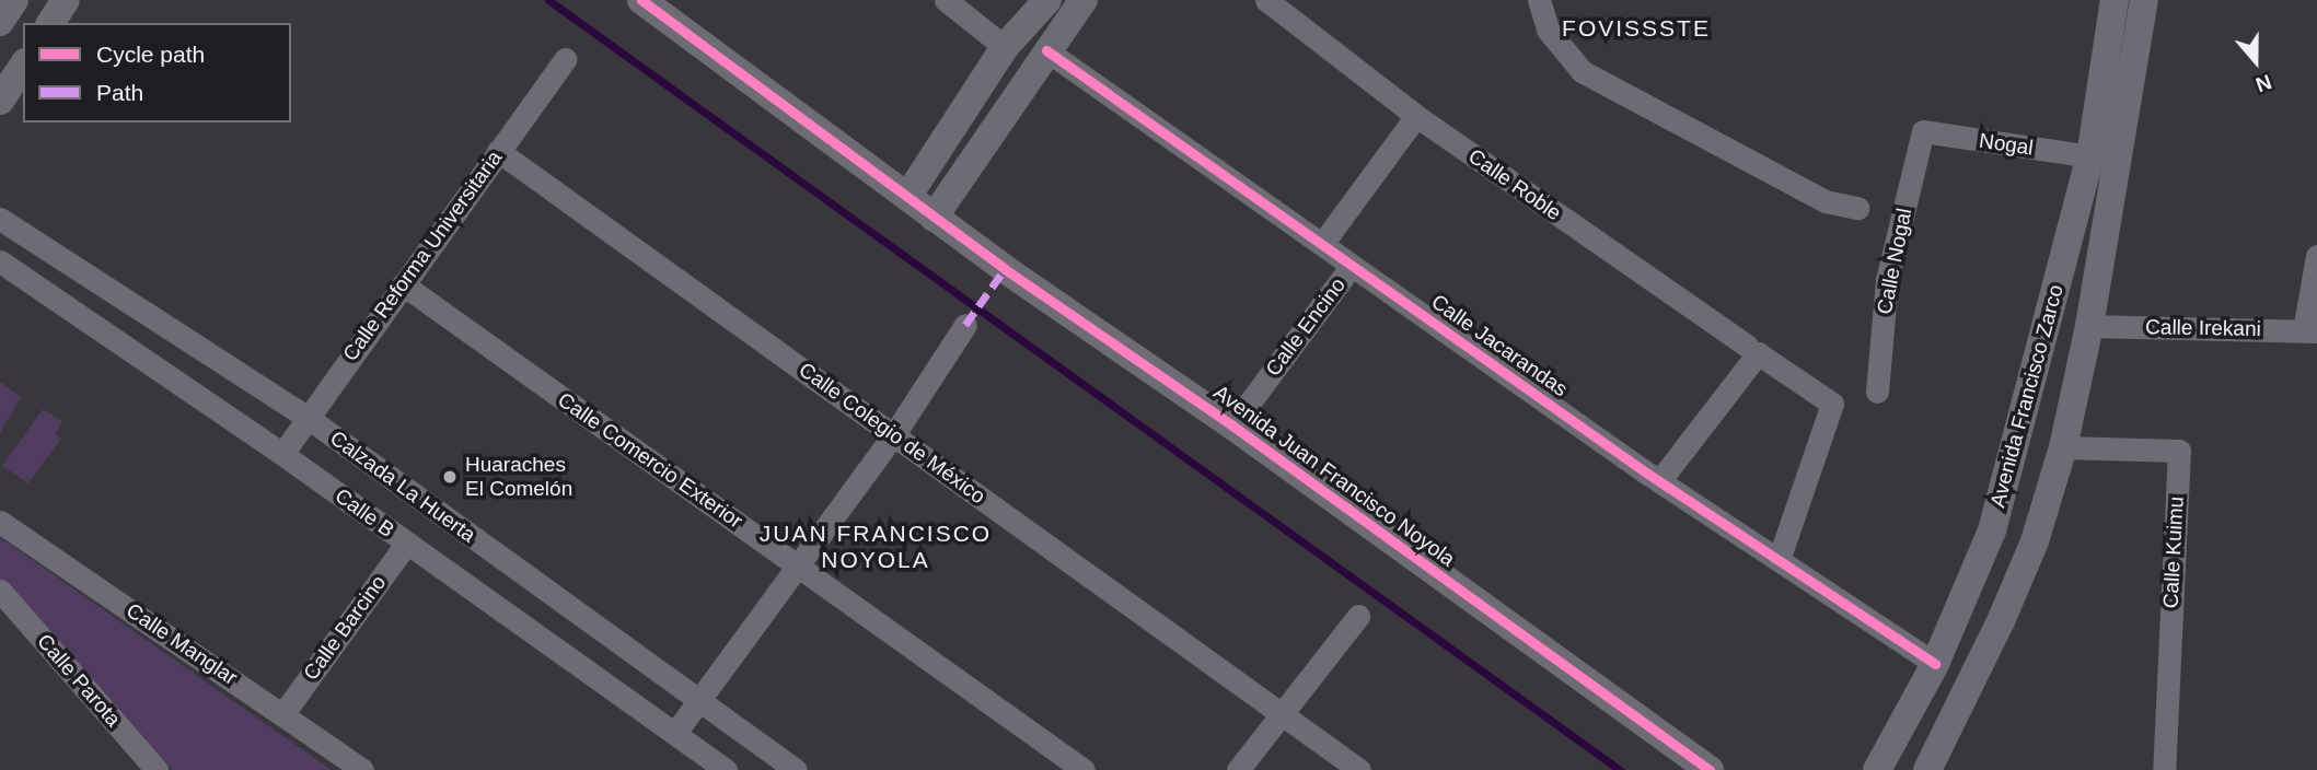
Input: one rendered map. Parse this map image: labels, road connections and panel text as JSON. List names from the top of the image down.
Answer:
{
  "streets": {
    "street": [
      "Nogal",
      "Calle Roble",
      "Calle Reforma Universitaria",
      "Calle Nogal",
      "Calle Encino",
      "Calle Irekani",
      "Calle Jacarandas",
      "Avenida Francisco Zarco",
      "Calle Colegio de México",
      "Calle Comercio Exterior",
      "Avenida Juan Francisco Noyola",
      "Calzada La Huerta",
      "Calle B",
      "Calle Kuimu",
      "Calle Barcino",
      "Calle Manglar",
      "Calle Parota"
    ]
  },
  "crossings": [
    ["Nogal", "Calle Nogal"],
    ["Nogal", "Avenida Francisco Zarco"],
    ["Calle Roble", "Calle Encino"],
    ["Calle Roble", "Calle Jacarandas"],
    ["Calle Reforma Universitaria", "Calle Colegio de México"],
    ["Calle Reforma Universitaria", "Calle Comercio Exterior"],
    ["Calle Reforma Universitaria", "Calzada La Huerta"],
    ["Calle Reforma Universitaria", "Calle B"],
    ["Calle Encino", "Calle Jacarandas"],
    ["Calle Encino", "Avenida Juan Francisco Noyola"],
    ["Calle Irekani", "Avenida Francisco Zarco"],
    ["Calle Jacarandas", "Avenida Francisco Zarco"],
    ["Avenida Francisco Zarco", "Calle Kuimu"],
    ["Calle B", "Calle Barcino"],
    ["Calle Barcino", "Calle Manglar"]
  ],
  "districts": ["FOVISSSTE", "JUAN FRANCISCO NOYOLA"],
  "places": ["Huaraches El Comelón"],
  "legend": ["Cycle path", "Path"],
  "north": "bottom"
}
